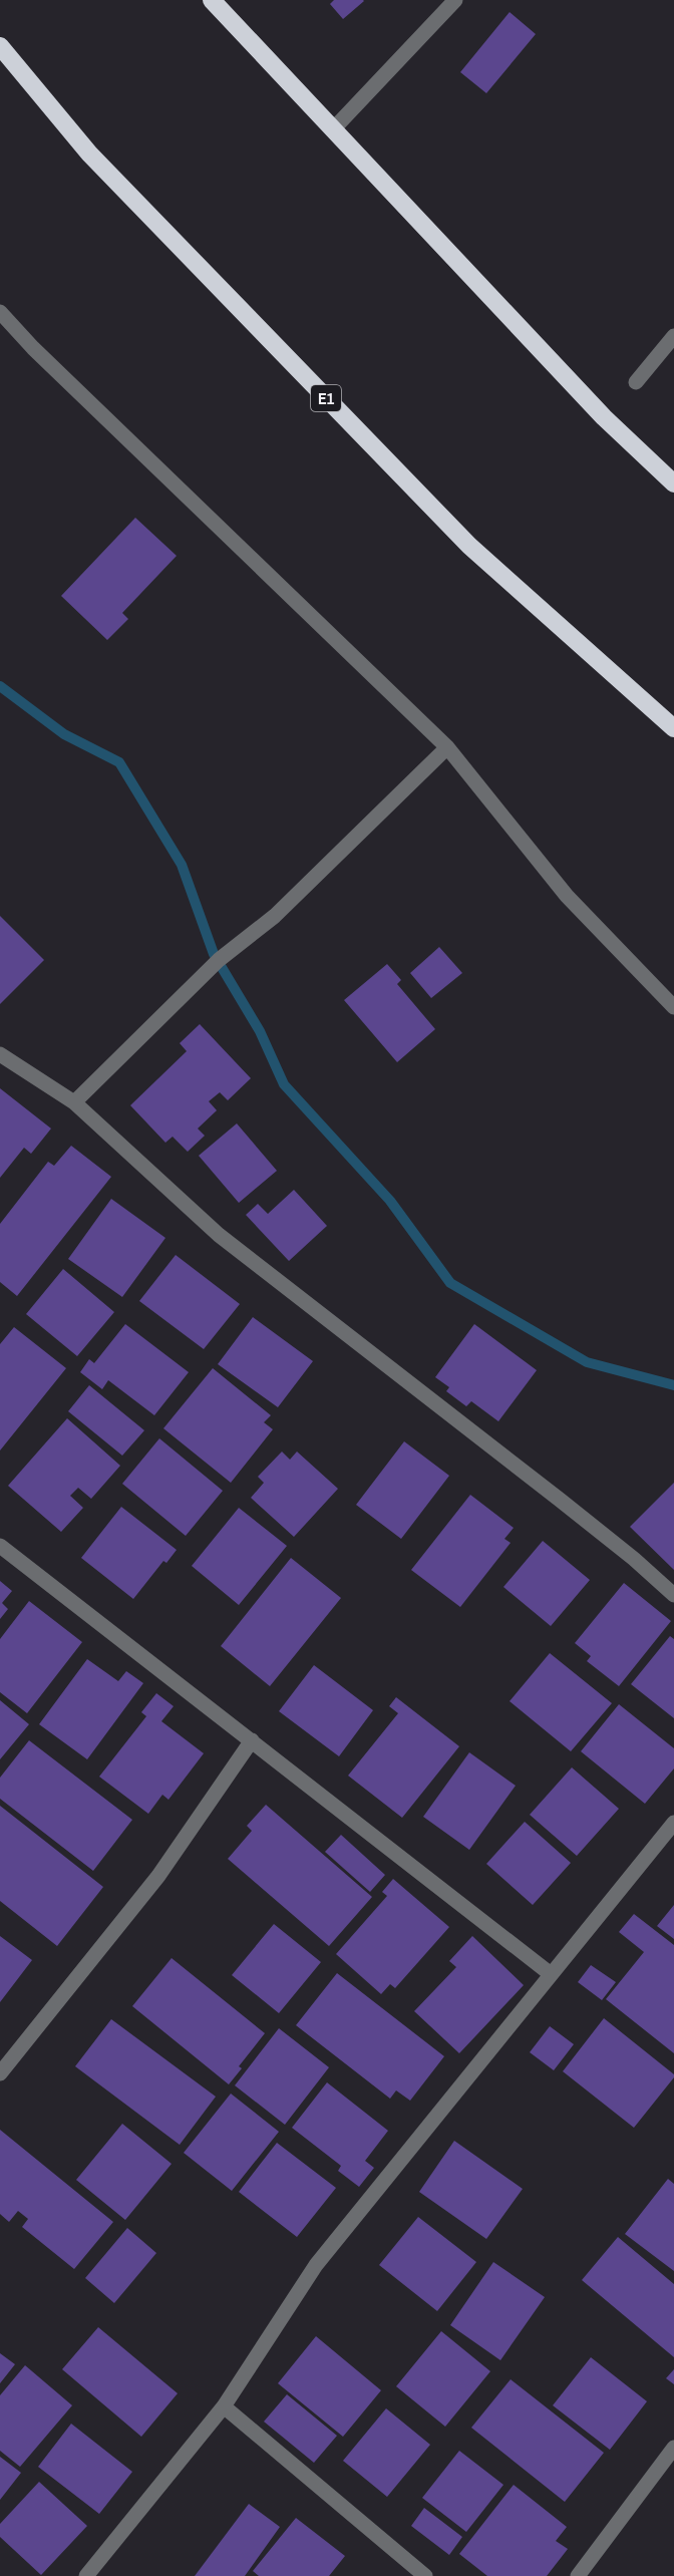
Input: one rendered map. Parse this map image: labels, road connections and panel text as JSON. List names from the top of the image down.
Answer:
{
  "streets": {
    "highway": ["E1"]
  }
}
